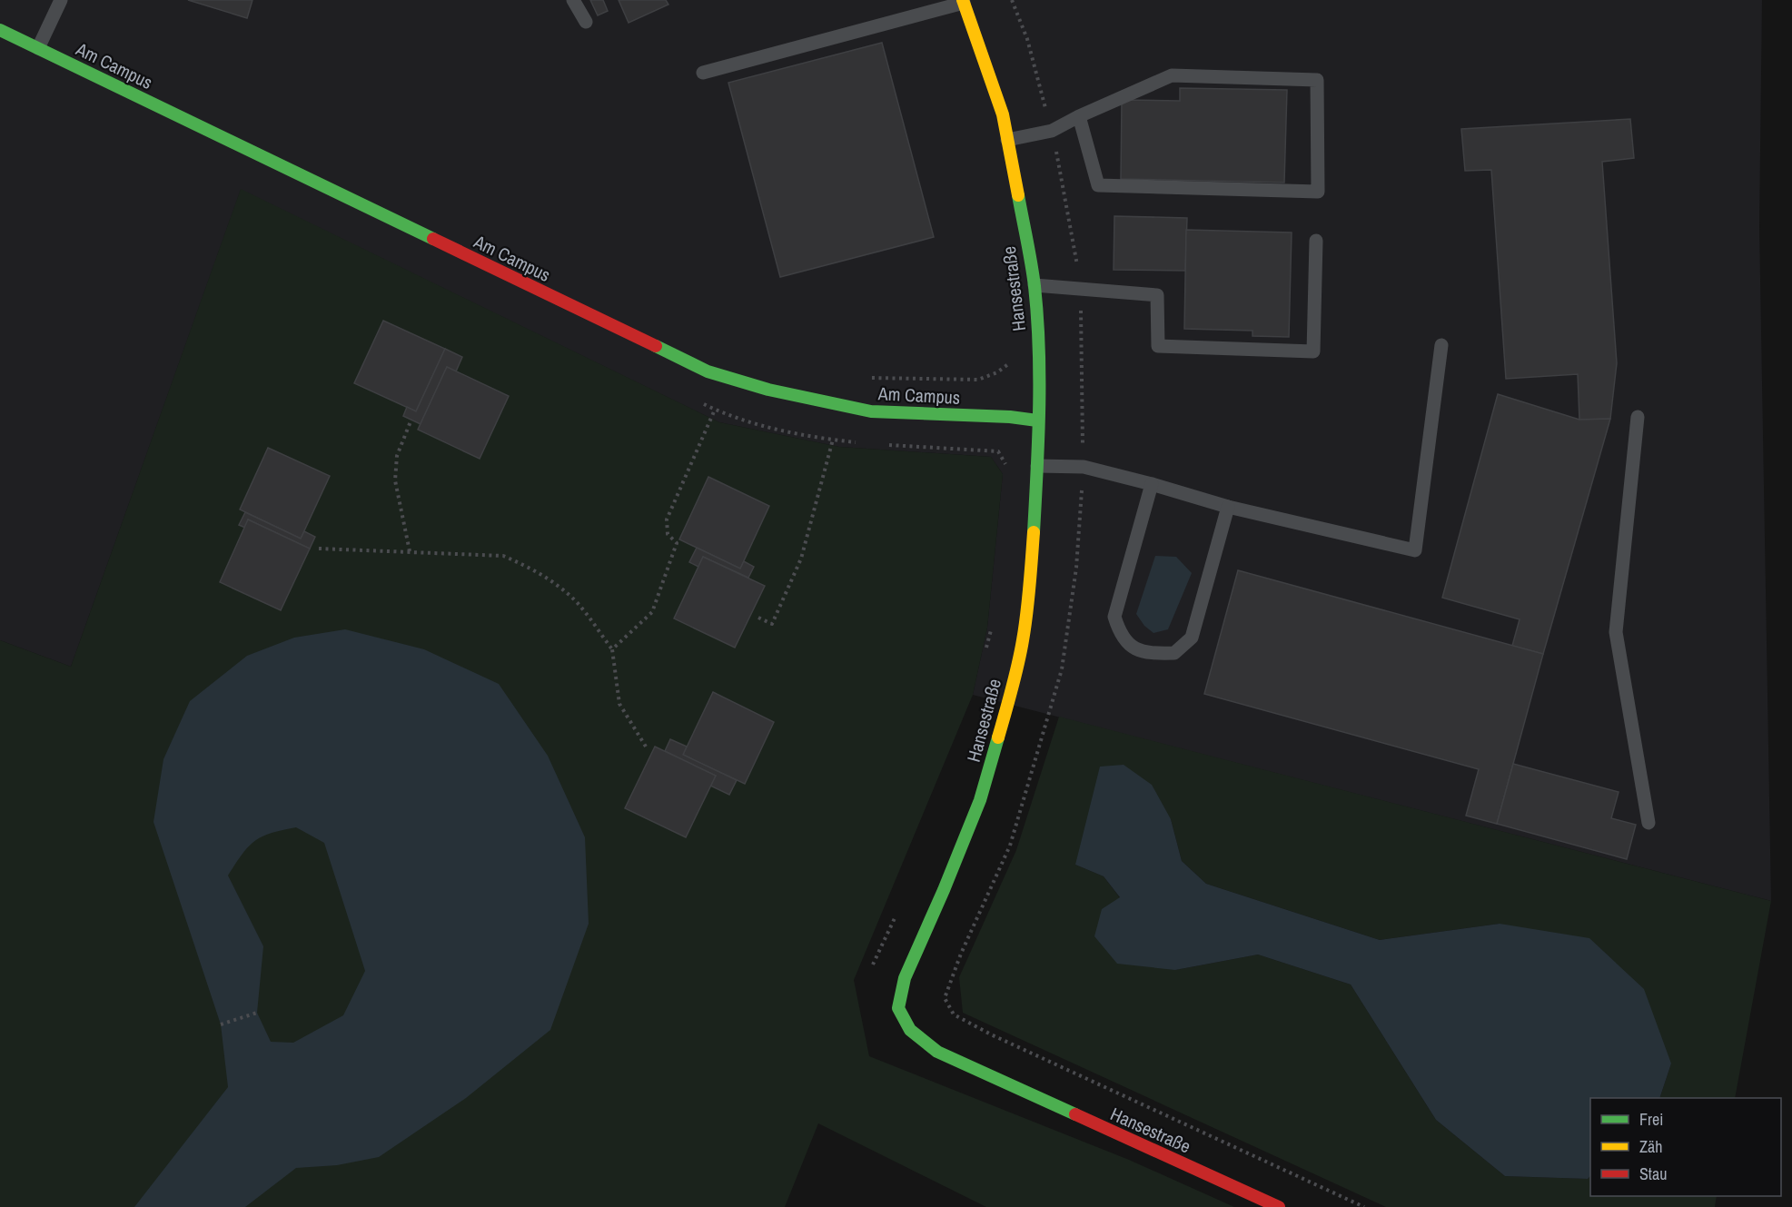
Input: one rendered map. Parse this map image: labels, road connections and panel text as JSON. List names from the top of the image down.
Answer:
{
  "streets": {
    "street": ["Am Campus", "Hansestraße"]
  },
  "crossings": [
    ["Am Campus", "Hansestraße"]
  ],
  "legend": ["Frei", "Zäh", "Stau"]
}
